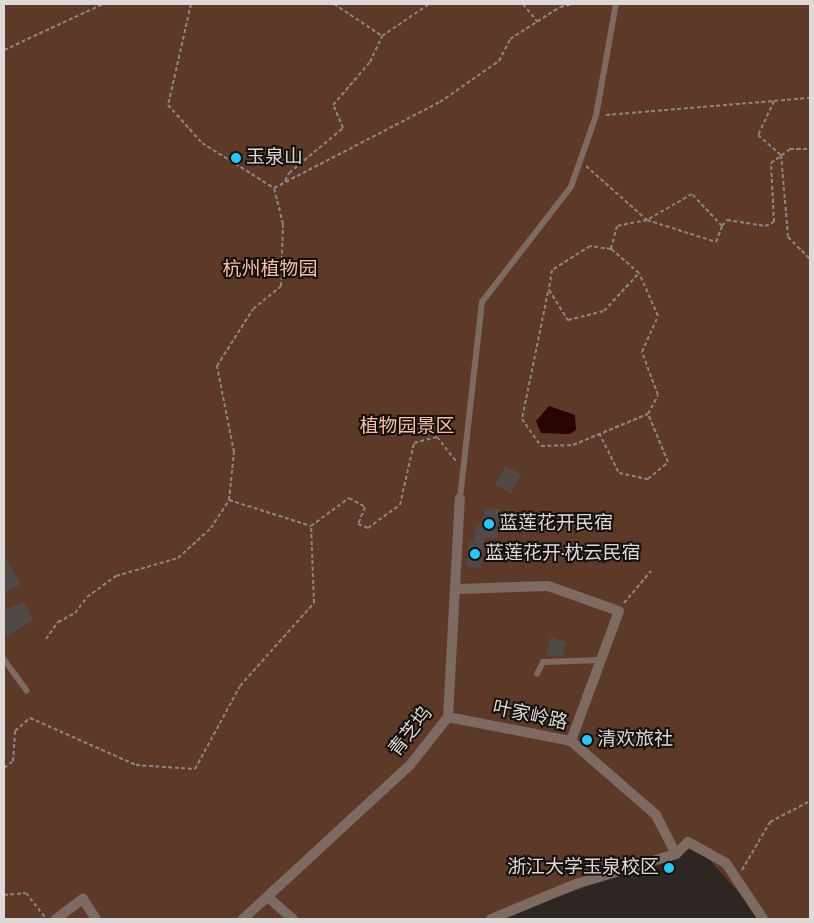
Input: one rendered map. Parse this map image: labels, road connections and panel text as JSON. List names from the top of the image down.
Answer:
{
  "streets": {
    "street": ["叶家岭路", "青芝坞"]
  },
  "crossings": [
    ["叶家岭路", "青芝坞"]
  ],
  "parks": ["杭州植物园", "植物园景区"],
  "places": [
    "玉泉山",
    "蓝莲花开民宿",
    "蓝莲花开·枕云民宿",
    "清欢旅社",
    "浙江大学玉泉校区"
  ]
}
